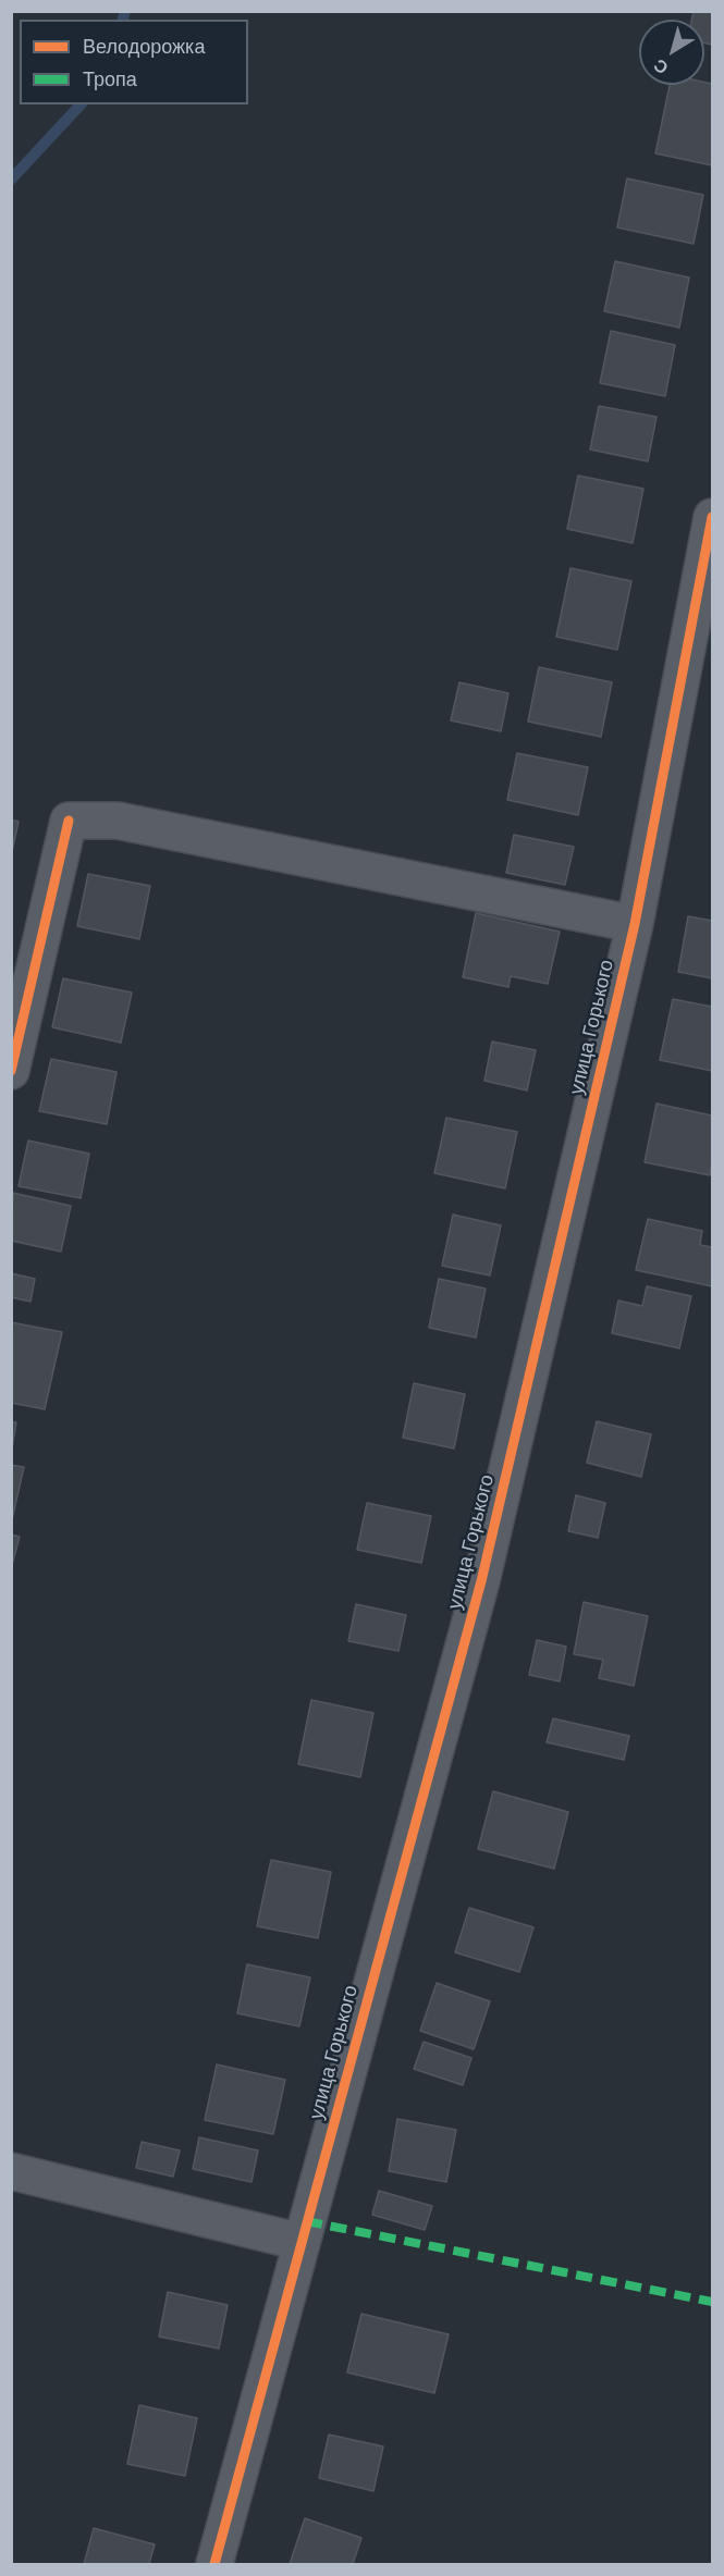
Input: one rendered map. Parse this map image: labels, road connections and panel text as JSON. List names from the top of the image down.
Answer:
{
  "streets": {
    "street": ["улица Горького"]
  },
  "legend": ["Велодорожка", "Тропа"],
  "north": "bottom left"
}
